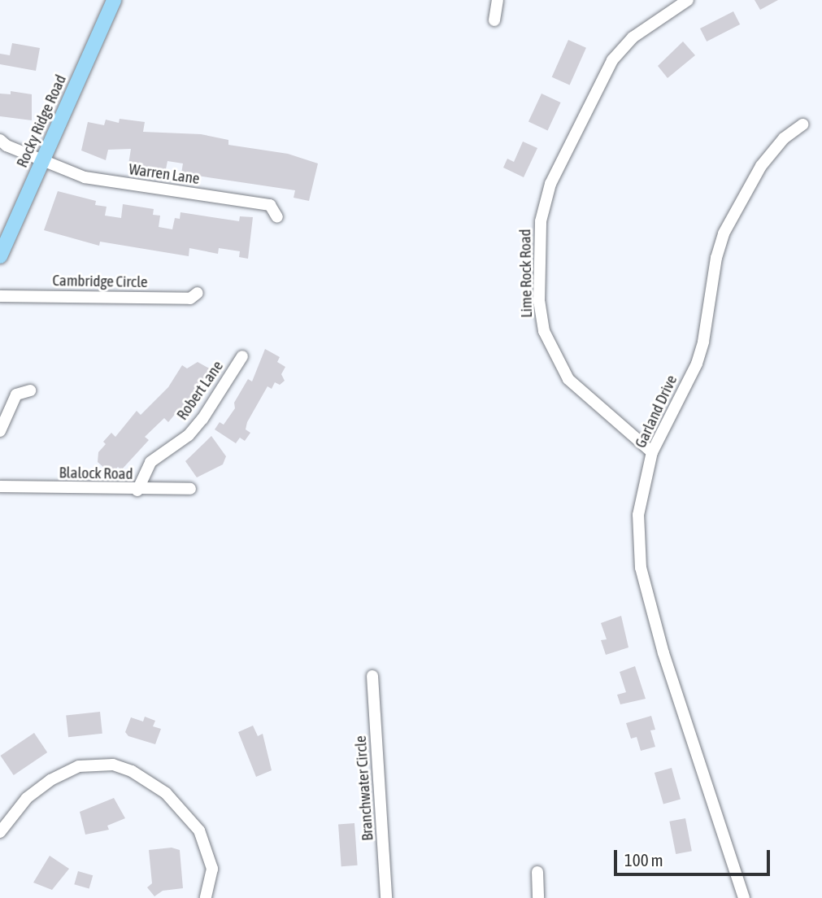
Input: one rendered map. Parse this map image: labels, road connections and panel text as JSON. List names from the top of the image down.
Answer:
{
  "streets": {
    "main road": ["Rocky Ridge Road"],
    "street": [
      "Warren Lane",
      "Lime Rock Road",
      "Cambridge Circle",
      "Robert Lane",
      "Garland Drive",
      "Blalock Road",
      "Branchwater Circle"
    ]
  },
  "crossings": [
    ["Rocky Ridge Road", "Warren Lane"],
    ["Lime Rock Road", "Garland Drive"],
    ["Robert Lane", "Blalock Road"]
  ],
  "scale_bar": "100 m"
}
